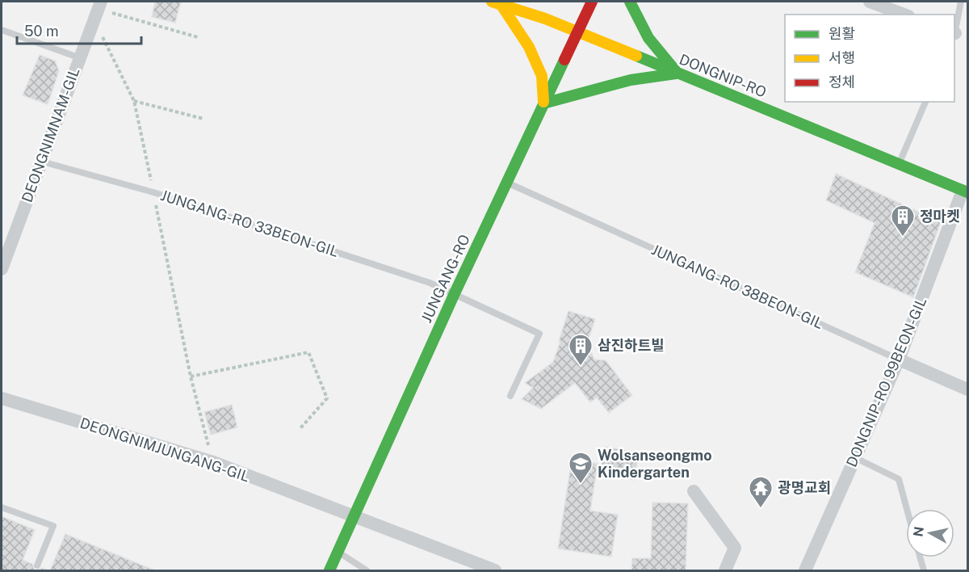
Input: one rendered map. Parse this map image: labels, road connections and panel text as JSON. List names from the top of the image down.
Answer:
{
  "streets": {
    "main road": ["DONGNIP-RO", "JUNGANG-RO"],
    "street": [
      "DEONGNIMNAM-GIL",
      "JUNGANG-RO 38BEON-GIL",
      "DONGNIP-RO 99BEON-GIL",
      "DEONGNIMJUNGANG-GIL"
    ],
    "lane": ["JUNGANG-RO 33BEON-GIL"]
  },
  "crossings": [
    ["DONGNIP-RO", "JUNGANG-RO"],
    ["DONGNIP-RO", "DONGNIP-RO 99BEON-GIL"],
    ["DEONGNIMNAM-GIL", "JUNGANG-RO 33BEON-GIL"],
    ["JUNGANG-RO 33BEON-GIL", "JUNGANG-RO"],
    ["JUNGANG-RO", "JUNGANG-RO 38BEON-GIL"],
    ["JUNGANG-RO", "DEONGNIMJUNGANG-GIL"],
    ["JUNGANG-RO 38BEON-GIL", "DONGNIP-RO 99BEON-GIL"]
  ],
  "places": {
    "building": ["정마켓", "삼진하트빌"],
    "school or university": ["Wolsanseongmo Kindergarten"],
    "temple": ["광명교회"]
  },
  "legend": ["원활", "서행", "정체"],
  "scale_bar": "50 m",
  "north": "left"
}
